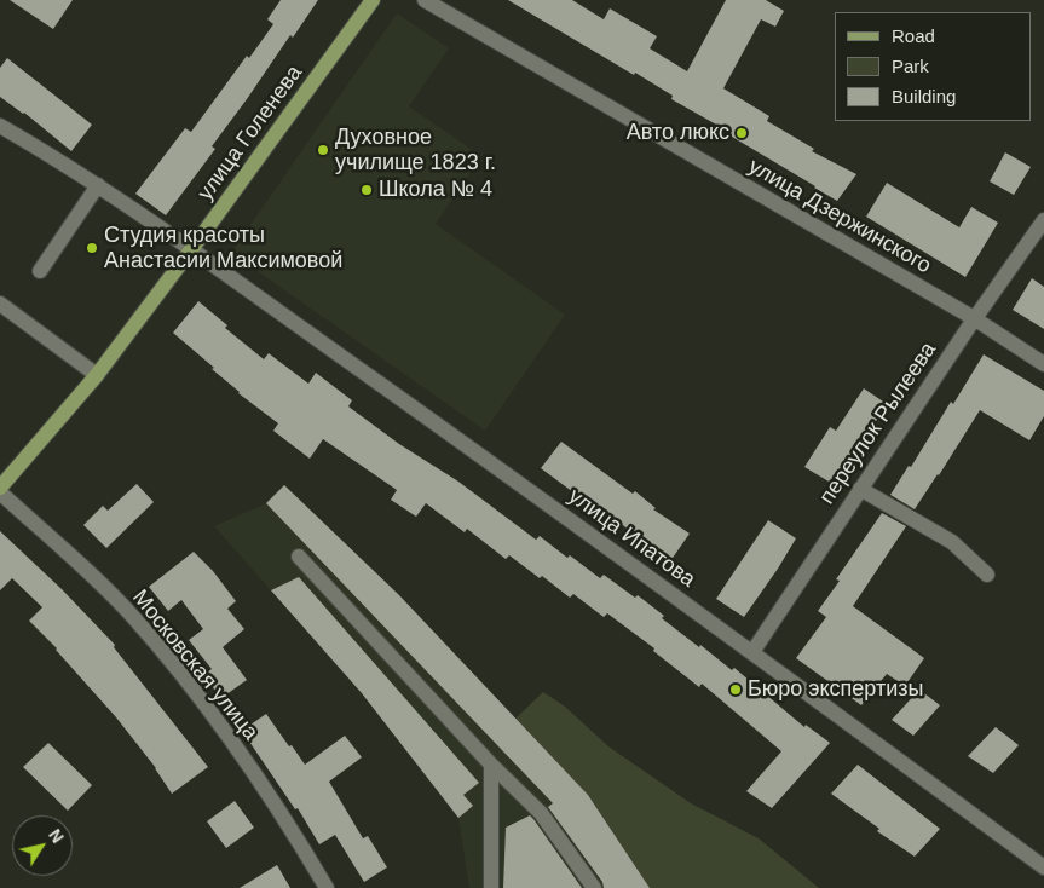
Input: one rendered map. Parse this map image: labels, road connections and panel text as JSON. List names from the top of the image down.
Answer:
{
  "streets": {
    "main road": ["улица Голенева"],
    "street": [
      "улица Дзержинского",
      "переулок Рылеева",
      "улица Ипатова",
      "Московская улица"
    ]
  },
  "crossings": [
    ["улица Голенева", "улица Ипатова"],
    ["улица Дзержинского", "переулок Рылеева"],
    ["переулок Рылеева", "улица Ипатова"]
  ],
  "places": [
    "Авто люкс",
    "Духовное училище 1823 г.",
    "Школа № 4",
    "Студия красоты Анастасии Максимовой",
    "Бюро экспертизы"
  ],
  "legend": ["Road", "Park", "Building"],
  "north": "top right"
}
